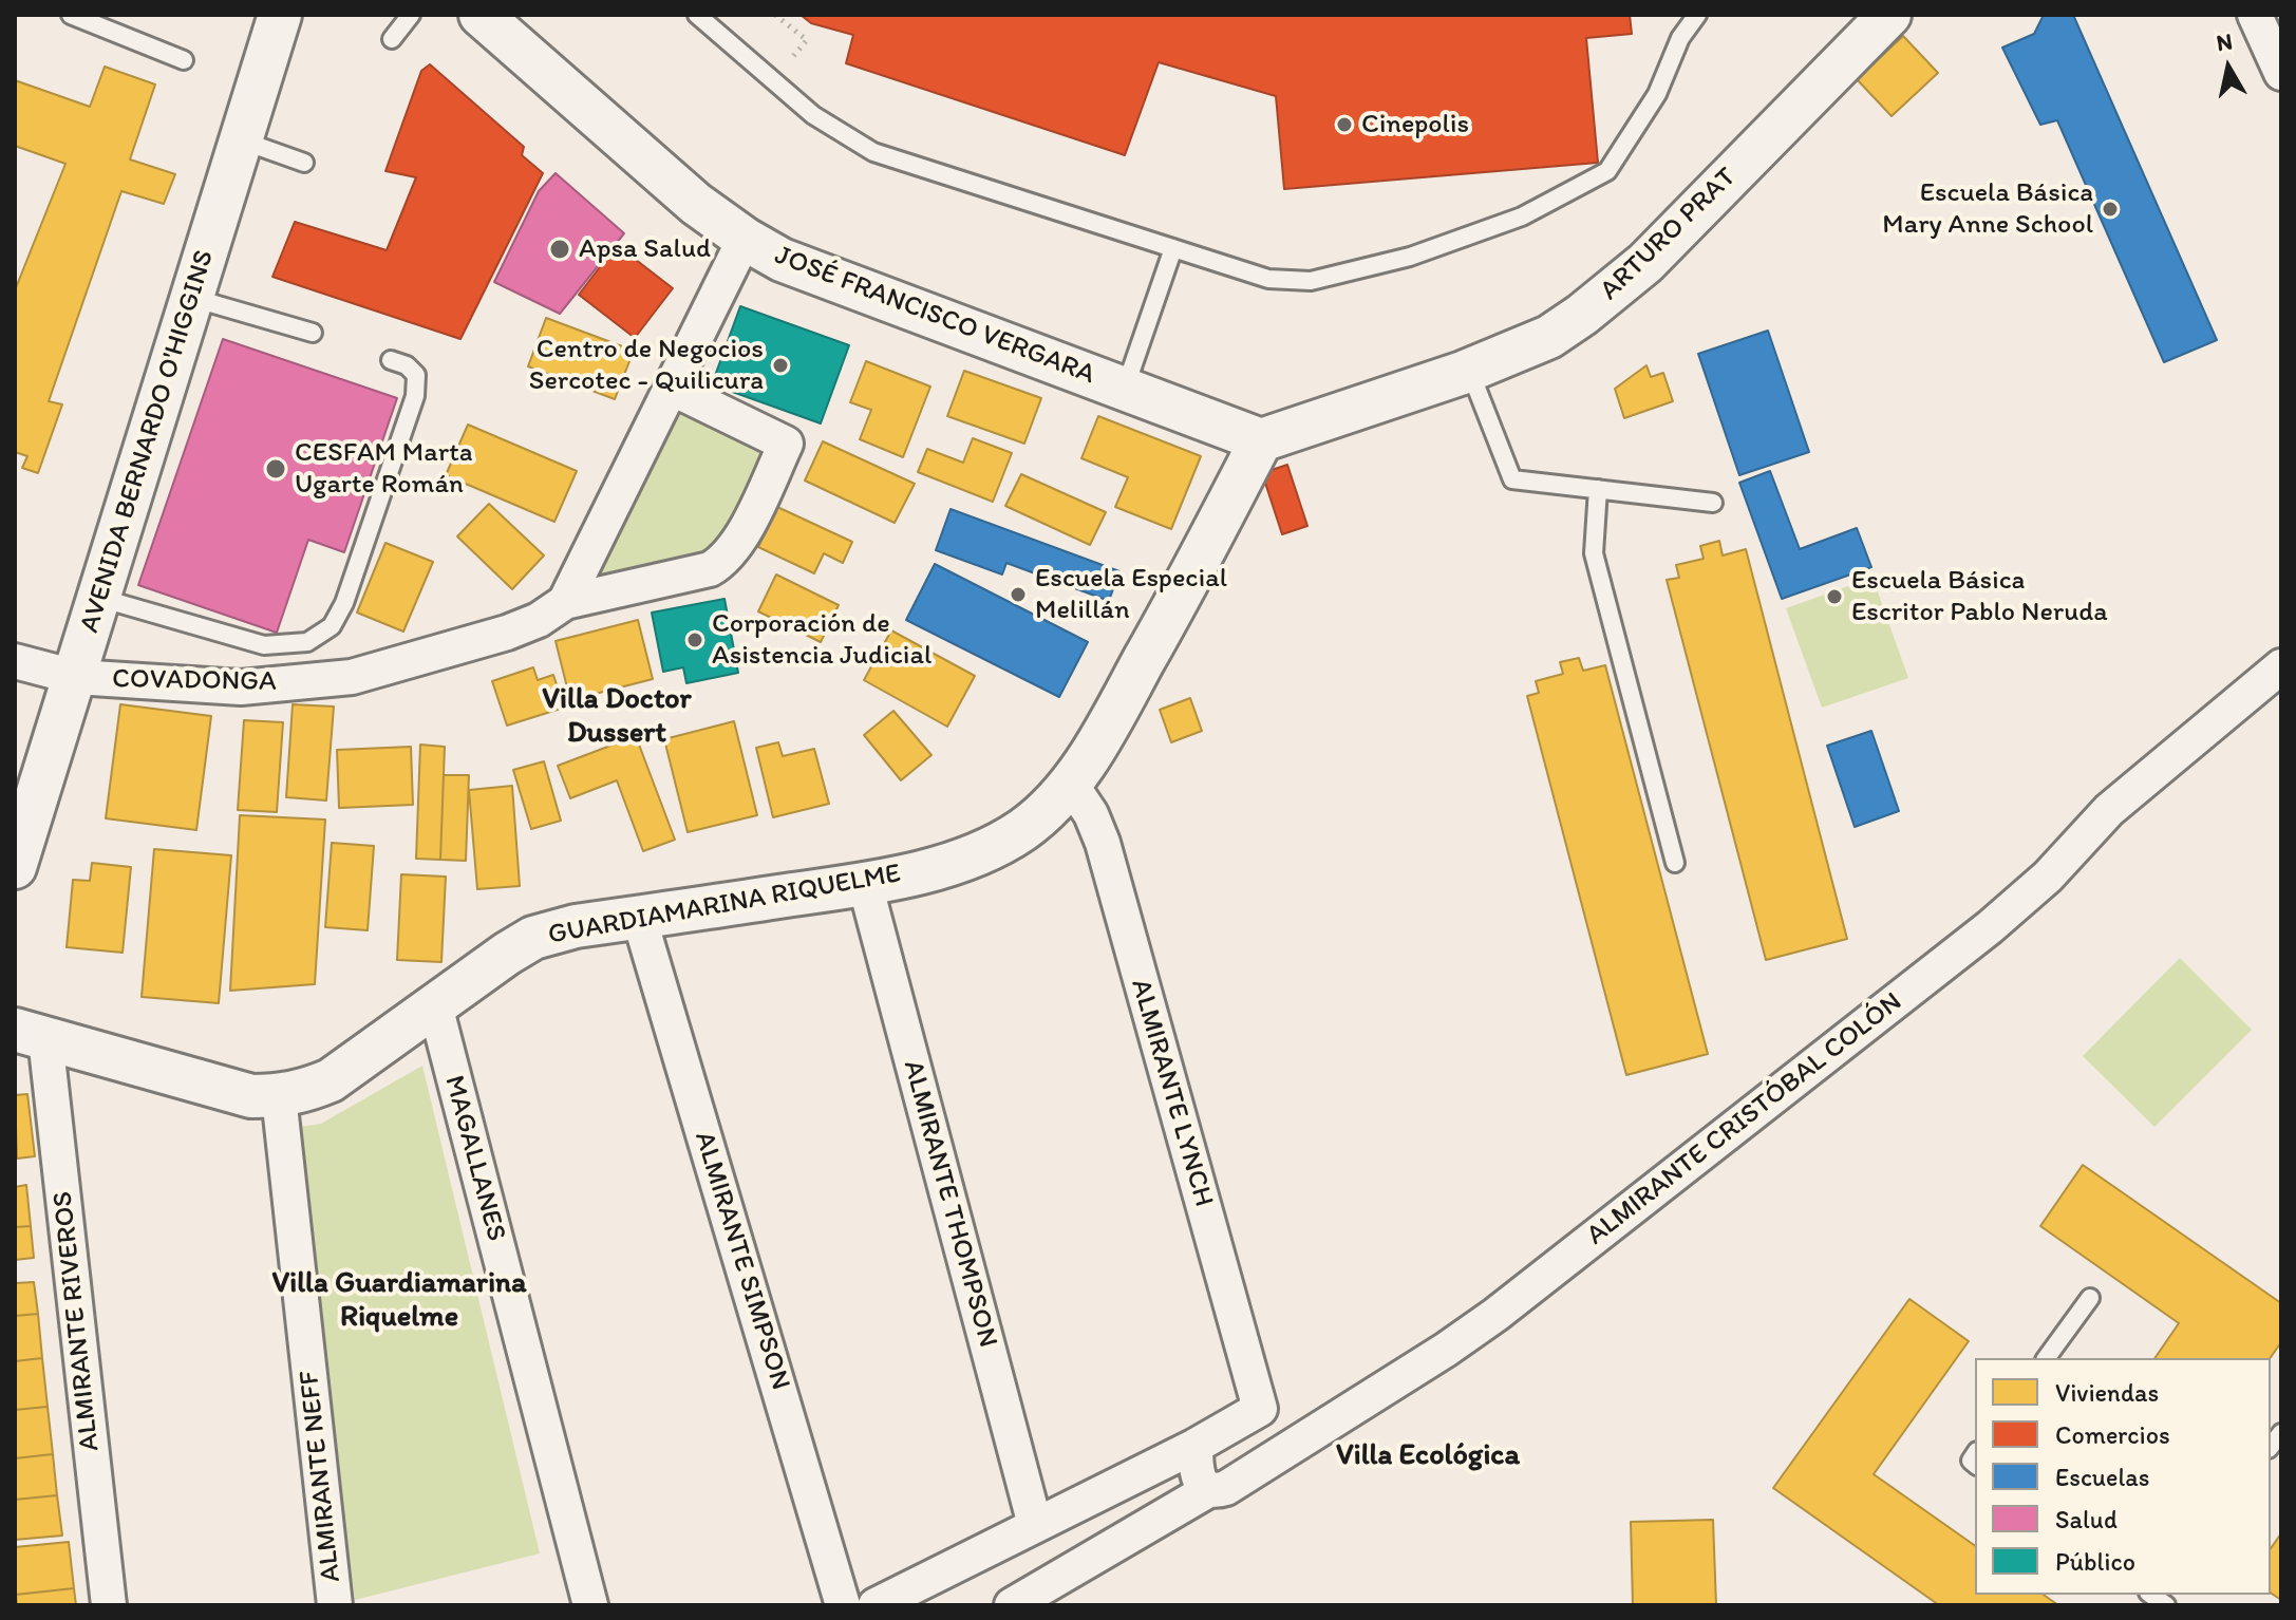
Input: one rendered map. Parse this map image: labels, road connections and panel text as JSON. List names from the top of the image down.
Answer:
{
  "streets": {
    "street": [
      "ARTURO PRAT",
      "JOSÉ FRANCISCO VERGARA",
      "AVENIDA BERNARDO O'HIGGINS",
      "COVADONGA",
      "GUARDIAMARINA RIQUELME",
      "ALMIRANTE LYNCH",
      "ALMIRANTE CRISTÓBAL COLÓN",
      "MAGALLANES",
      "ALMIRANTE THOMPSON",
      "ALMIRANTE SIMPSON",
      "ALMIRANTE RIVEROS",
      "ALMIRANTE NEFF"
    ]
  },
  "crossings": [
    ["ARTURO PRAT", "JOSÉ FRANCISCO VERGARA"],
    ["ARTURO PRAT", "GUARDIAMARINA RIQUELME"],
    ["JOSÉ FRANCISCO VERGARA", "GUARDIAMARINA RIQUELME"],
    ["AVENIDA BERNARDO O'HIGGINS", "COVADONGA"],
    ["GUARDIAMARINA RIQUELME", "ALMIRANTE LYNCH"],
    ["GUARDIAMARINA RIQUELME", "MAGALLANES"],
    ["GUARDIAMARINA RIQUELME", "ALMIRANTE THOMPSON"],
    ["GUARDIAMARINA RIQUELME", "ALMIRANTE SIMPSON"],
    ["GUARDIAMARINA RIQUELME", "ALMIRANTE RIVEROS"],
    ["GUARDIAMARINA RIQUELME", "ALMIRANTE NEFF"]
  ],
  "districts": ["Villa Doctor Dussert", "Villa Guardiamarina Riquelme", "Villa Ecológica"],
  "places": [
    "Cinepolis",
    "Escuela Básica Mary Anne School",
    "Apsa Salud",
    "Centro de Negocios Sercotec - Quilicura",
    "CESFAM Marta Ugarte Román",
    "Escuela Especial Melillán",
    "Escuela Básica Escritor Pablo Neruda",
    "Corporación de Asistencia Judicial"
  ],
  "legend": [
    "Viviendas",
    "Comercios",
    "Escuelas",
    "Salud",
    "Público"
  ],
  "north": "top"
}
